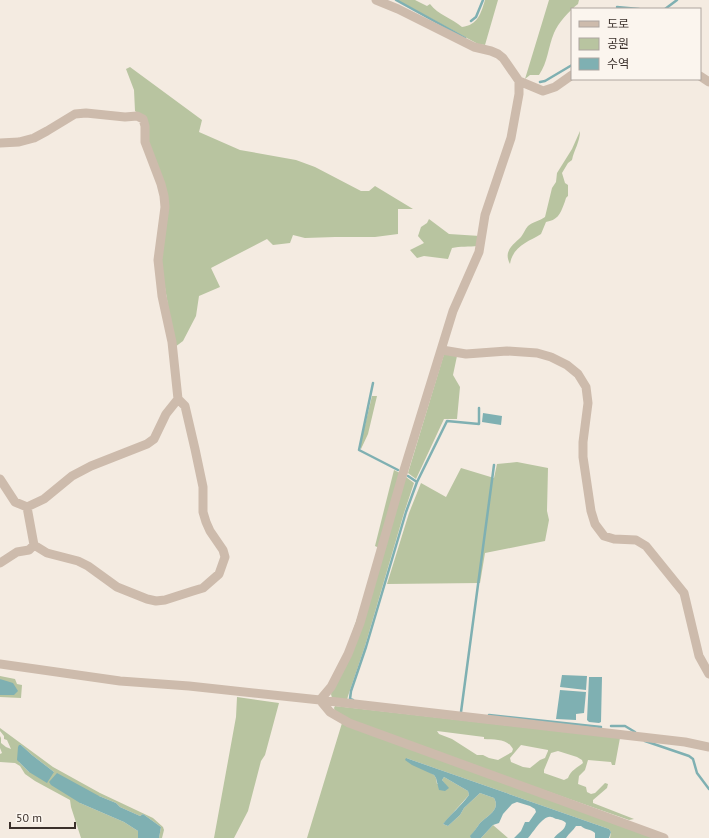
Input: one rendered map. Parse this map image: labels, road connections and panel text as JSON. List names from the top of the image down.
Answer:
{
  "legend": ["도로", "공원", "수역"],
  "scale_bar": "50 m"
}
